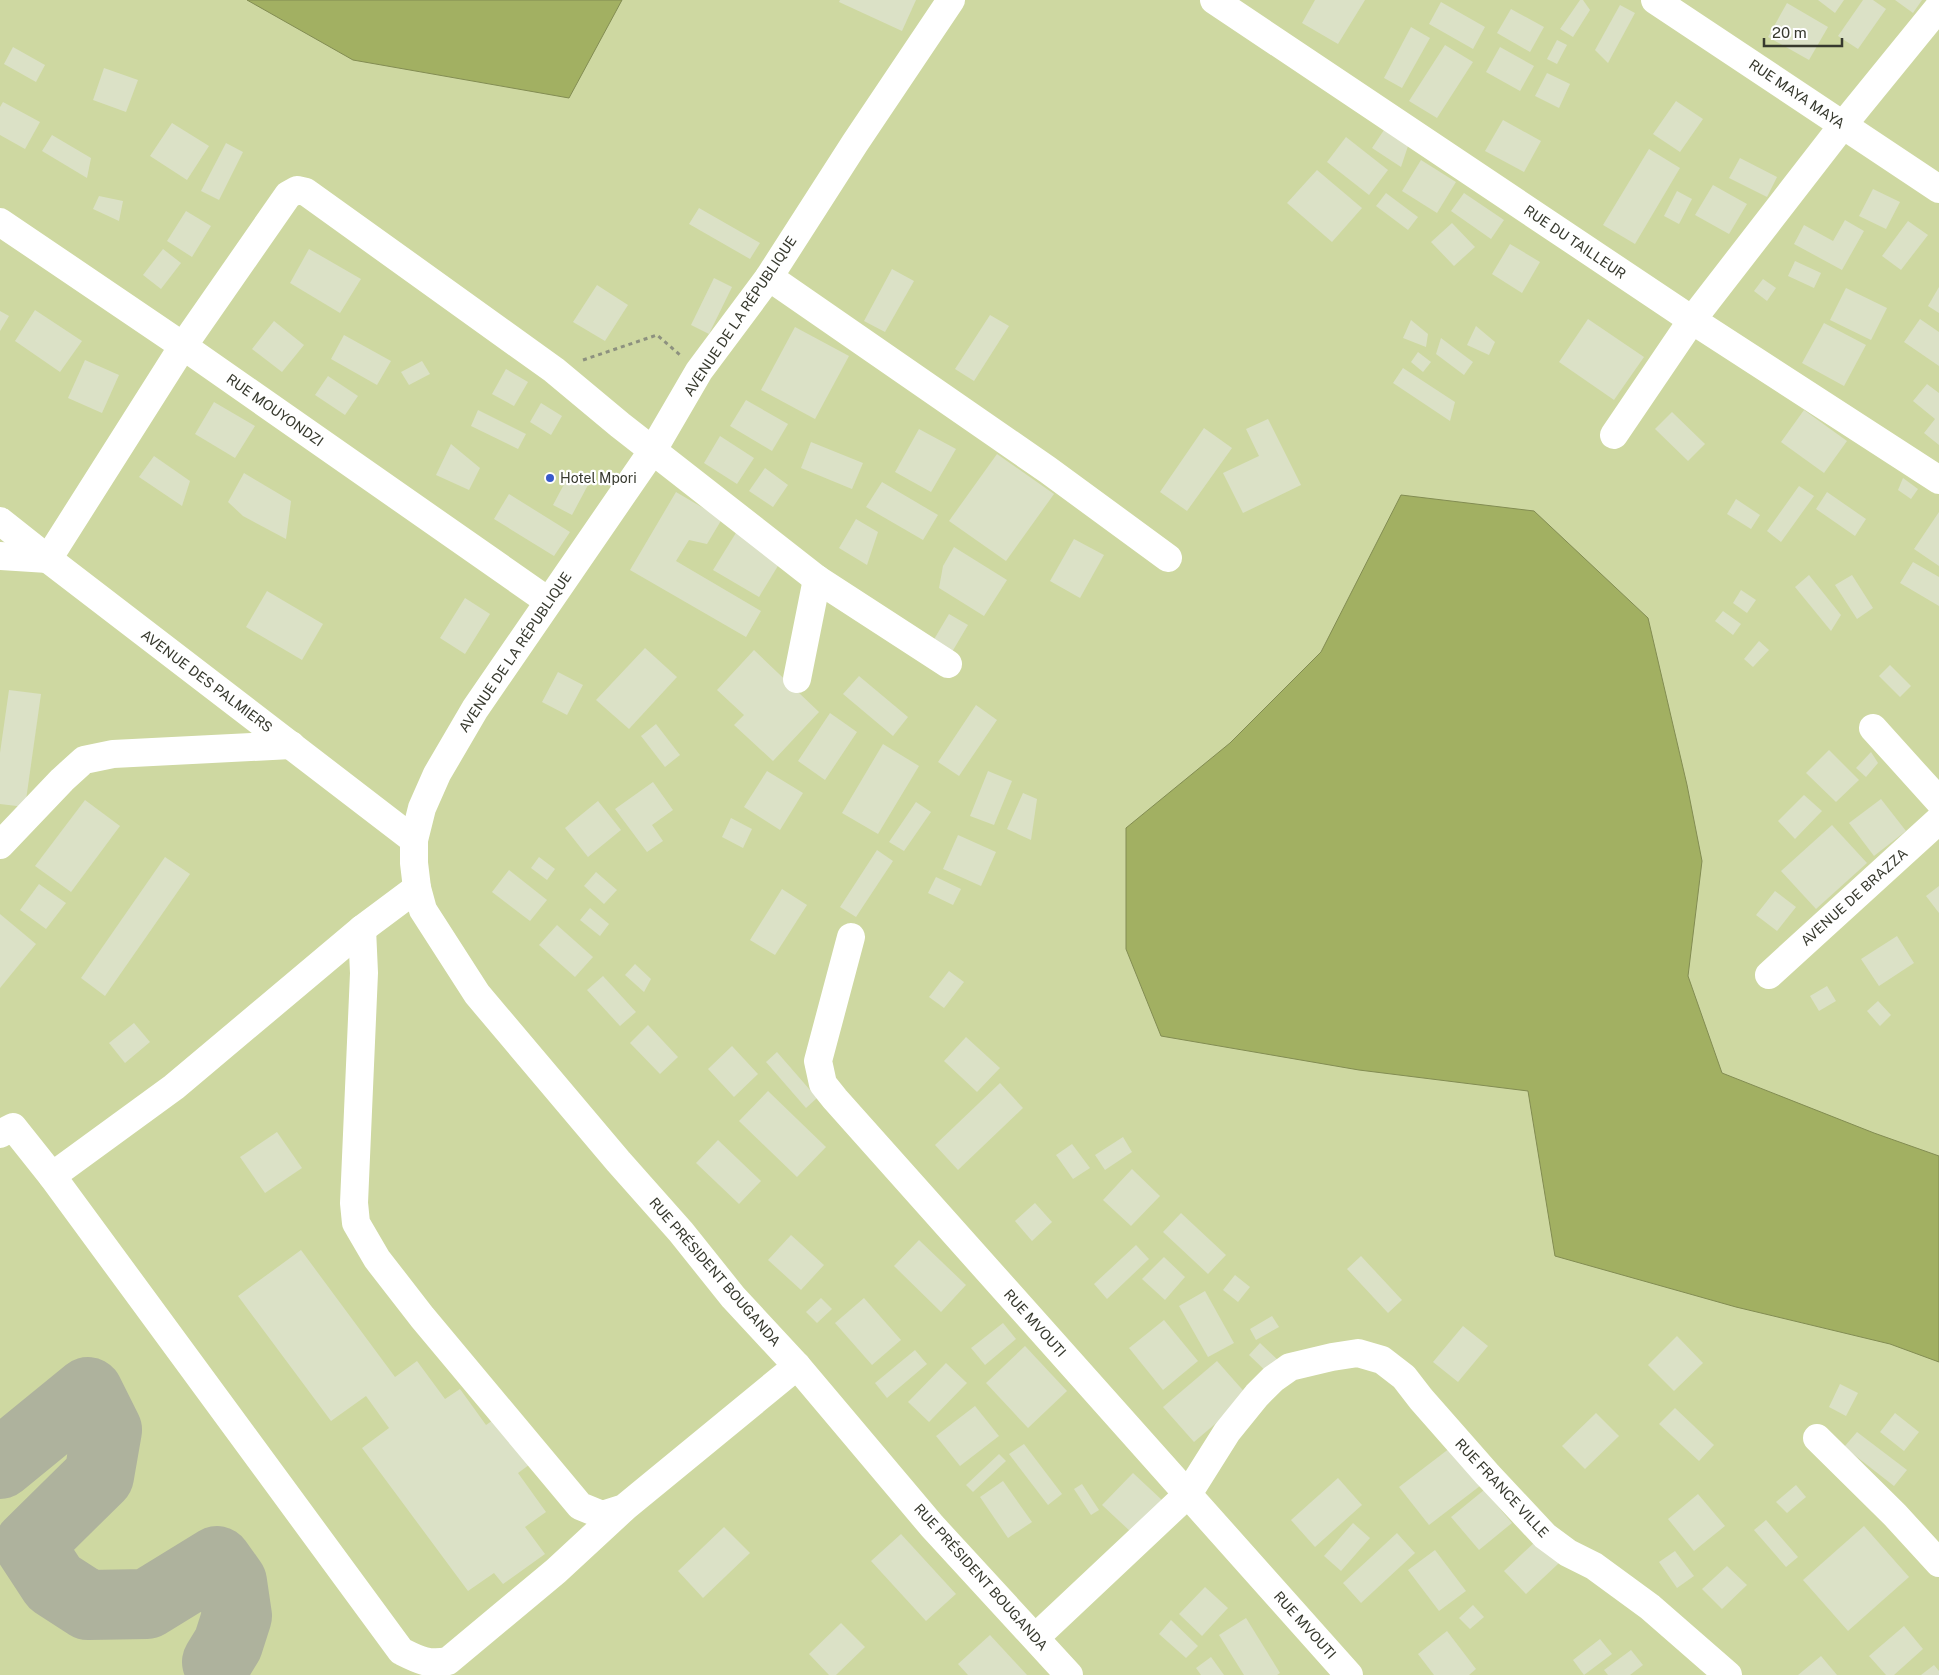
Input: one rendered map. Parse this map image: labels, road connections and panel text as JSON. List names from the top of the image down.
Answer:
{
  "streets": {
    "street": [
      "RUE MAYA MAYA",
      "RUE DU TAILLEUR",
      "AVENUE DE LA RÉPUBLIQUE",
      "RUE MOUYONDZI",
      "AVENUE DES PALMIERS",
      "AVENUE DE BRAZZA",
      "RUE PRÉSIDENT BOUGANDA",
      "RUE MVOUTI",
      "RUE FRANCE VILLE"
    ]
  },
  "crossings": [
    ["AVENUE DE LA RÉPUBLIQUE", "RUE MOUYONDZI"],
    ["AVENUE DE LA RÉPUBLIQUE", "AVENUE DES PALMIERS"],
    ["AVENUE DE LA RÉPUBLIQUE", "RUE PRÉSIDENT BOUGANDA"],
    ["AVENUE DES PALMIERS", "RUE PRÉSIDENT BOUGANDA"],
    ["RUE MVOUTI", "RUE FRANCE VILLE"]
  ],
  "places": ["Hotel Mpori"],
  "scale_bar": "20 m"
}
